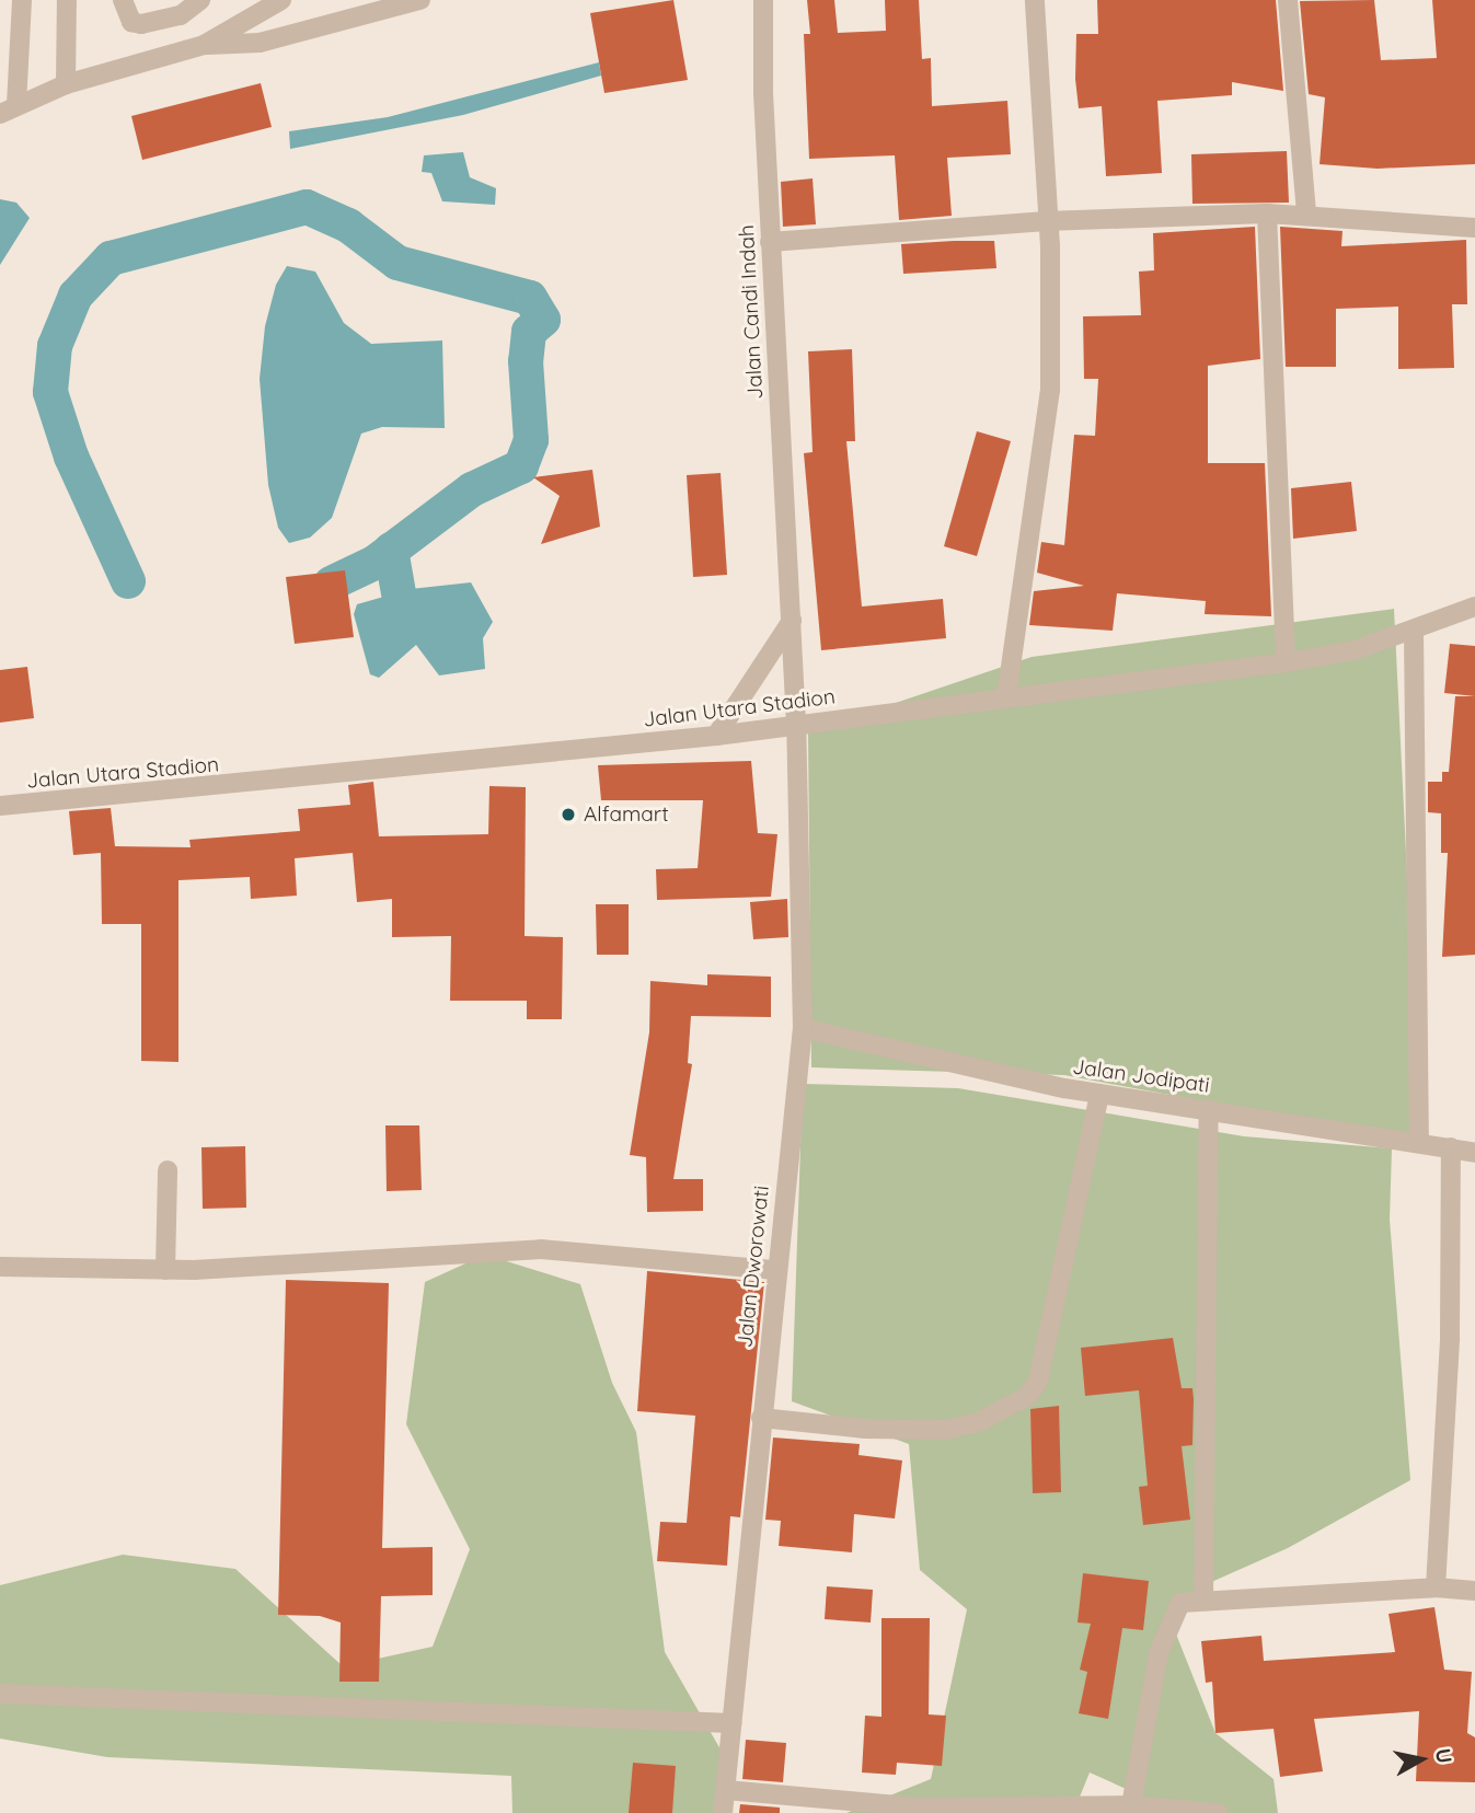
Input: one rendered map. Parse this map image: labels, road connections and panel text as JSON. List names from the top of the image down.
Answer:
{
  "streets": {
    "street": [
      "Jalan Candi Indah",
      "Jalan Utara Stadion",
      "Jalan Jodipati",
      "Jalan Dworowati"
    ]
  },
  "crossings": [
    ["Jalan Candi Indah", "Jalan Utara Stadion"],
    ["Jalan Candi Indah", "Jalan Dworowati"],
    ["Jalan Utara Stadion", "Jalan Dworowati"],
    ["Jalan Jodipati", "Jalan Dworowati"]
  ],
  "places": ["Alfamart"],
  "north": "right"
}
